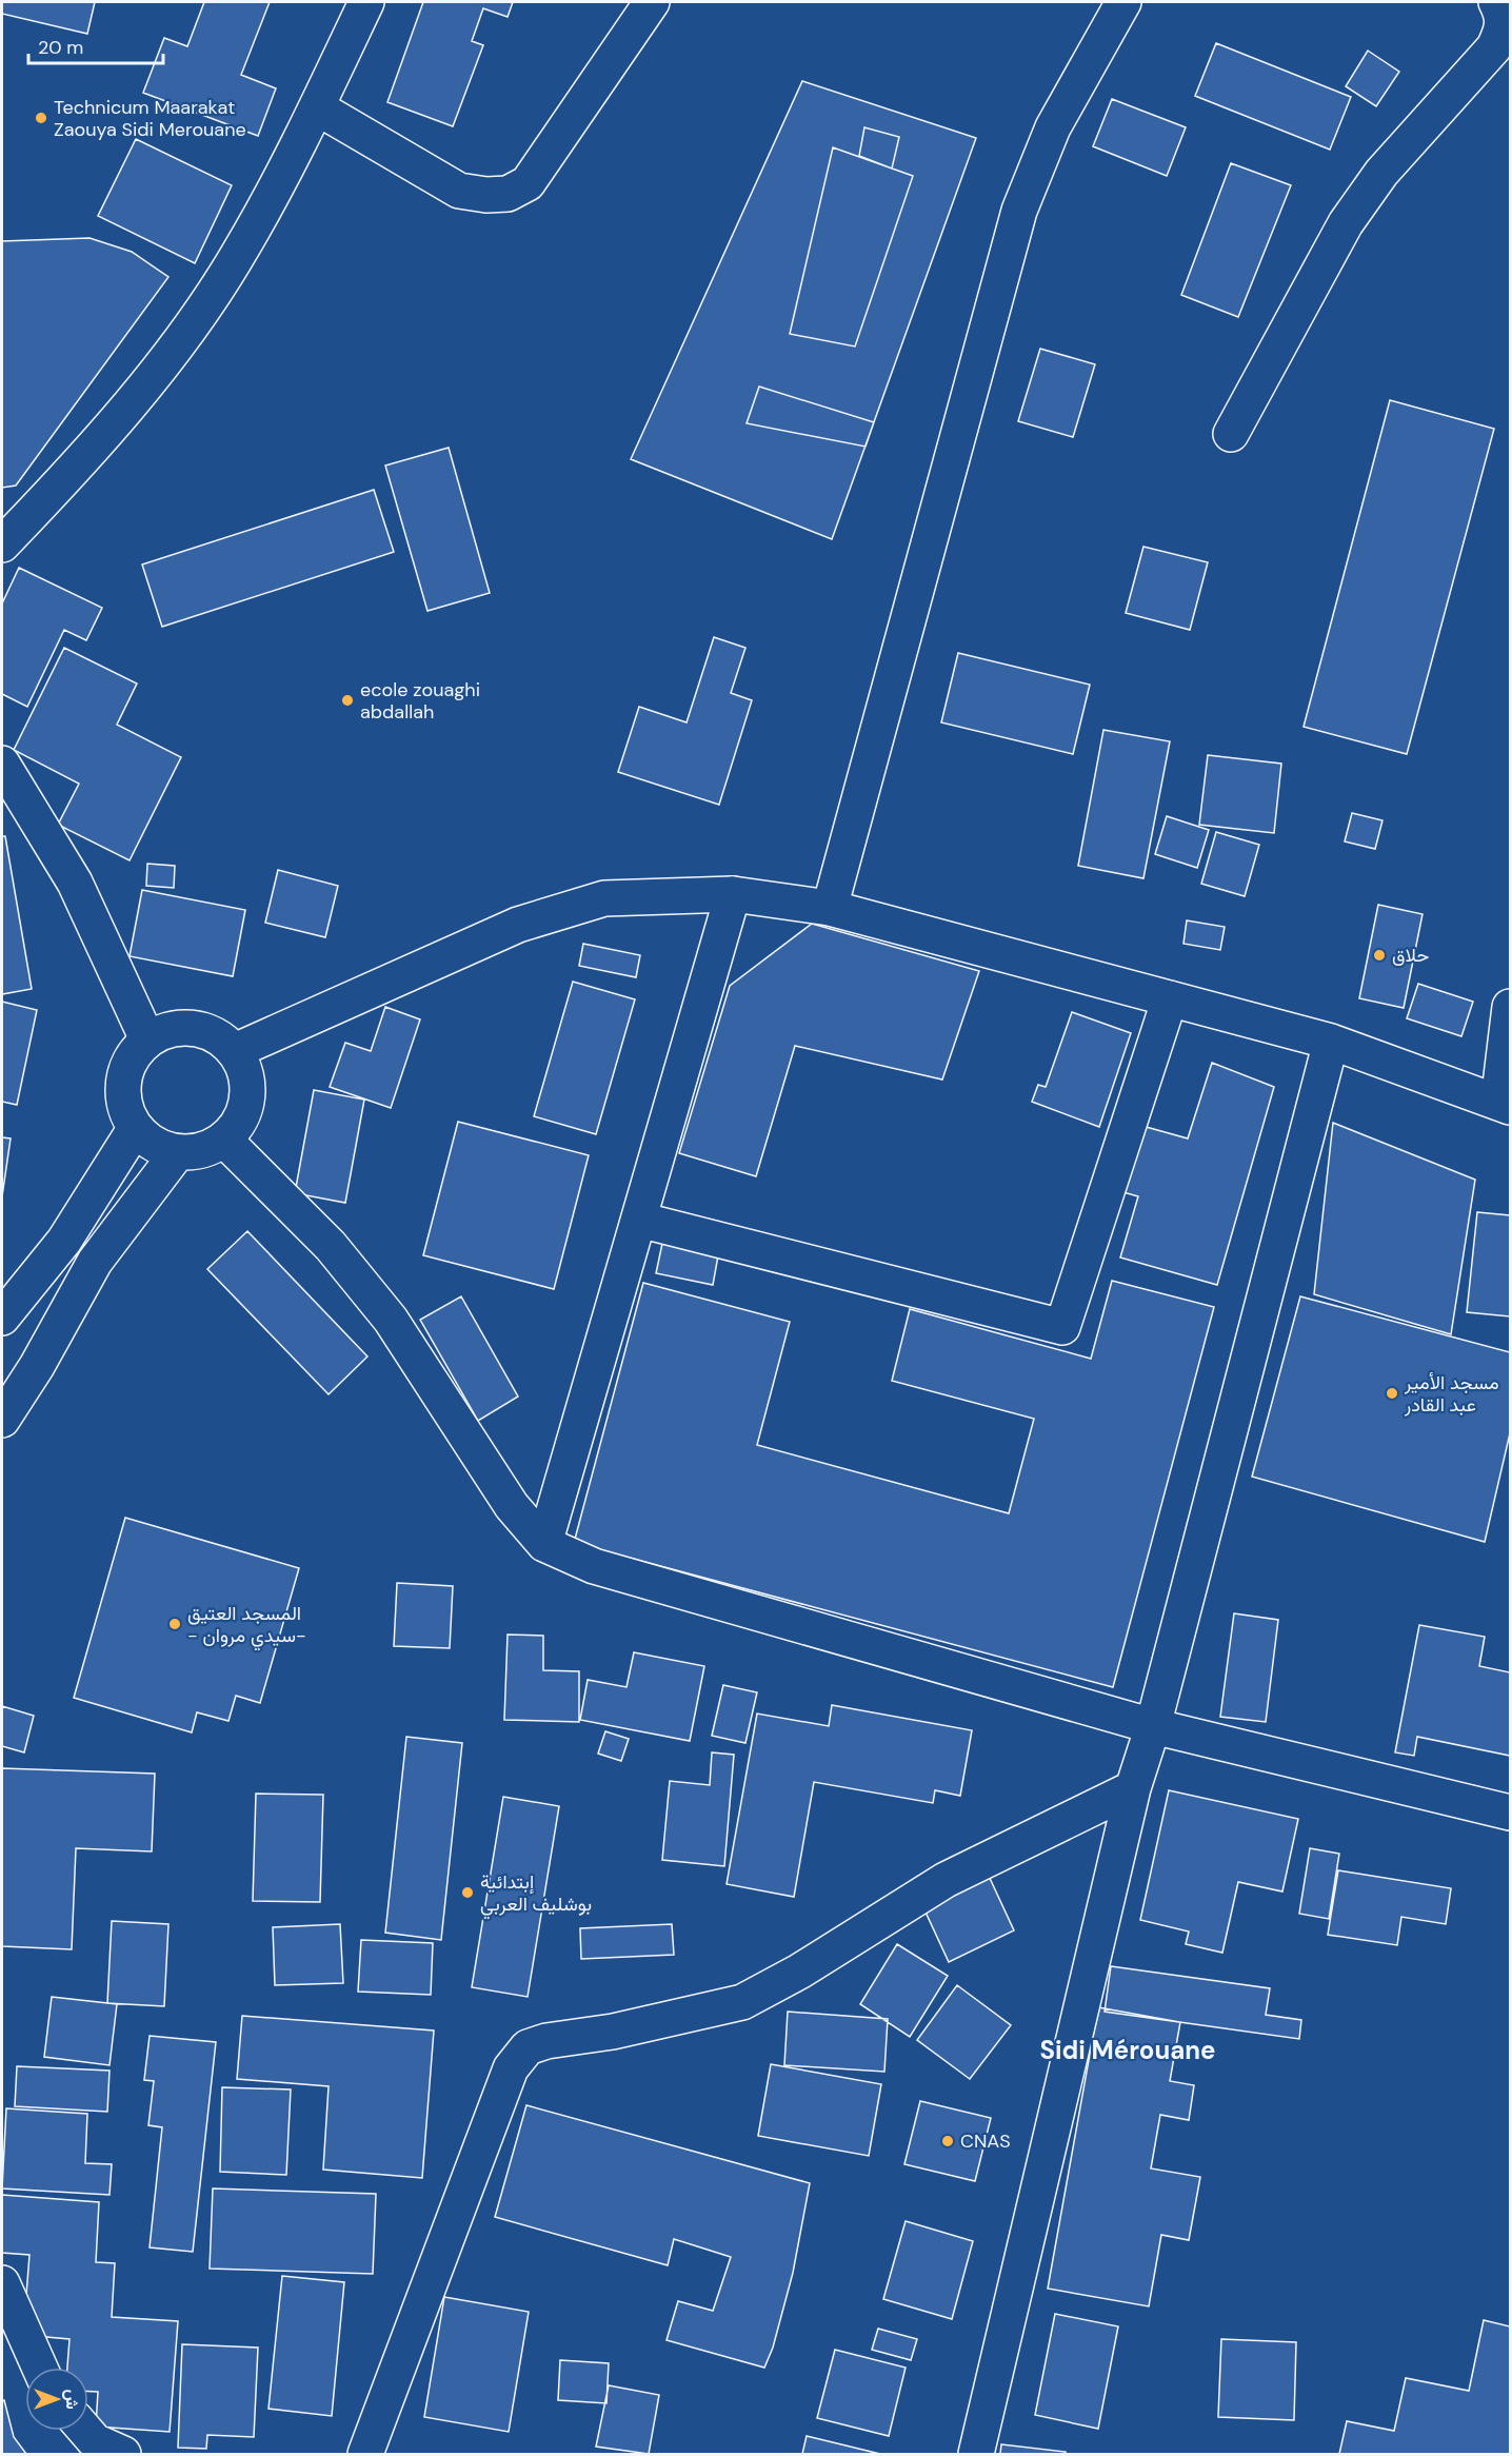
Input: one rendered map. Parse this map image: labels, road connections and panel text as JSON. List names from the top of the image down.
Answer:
{
  "districts": ["Sidi Mérouane"],
  "places": [
    "Technicum Maarakat Zaouya Sidi Merouane",
    "ecole zouaghi abdallah",
    "حلاق",
    "مسجد الأمير عبد القادر",
    "المسجد العتيق - سيدي مروان-",
    "إبتدائية بوشليف العربي",
    "CNAS"
  ],
  "scale_bar": "20 m",
  "north": "right"
}
